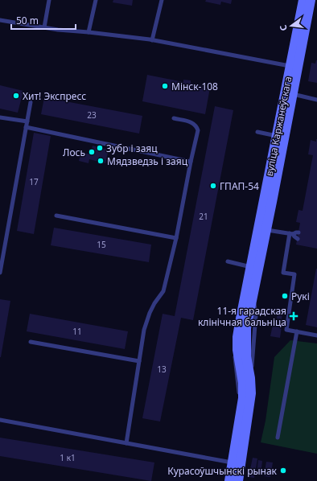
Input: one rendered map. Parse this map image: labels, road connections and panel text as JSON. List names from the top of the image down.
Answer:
{
  "streets": {
    "street": ["вуліца Каржанеўскага"]
  },
  "places": {
    "other": [
      "Мінск-108",
      "Хит! Экспресс",
      "Зубр і заяц",
      "Лось",
      "Мядзведзь і заяц",
      "ГПАП-54",
      "Рукі",
      "Курасоўшчынскі рынак"
    ],
    "health": ["11-я гарадская клінічная бальніца"]
  },
  "house_numbers": [
    "23",
    "17",
    "21",
    "15",
    "11",
    "13",
    "1 к1"
  ],
  "scale_bar": "50 m",
  "north": "left"
}
